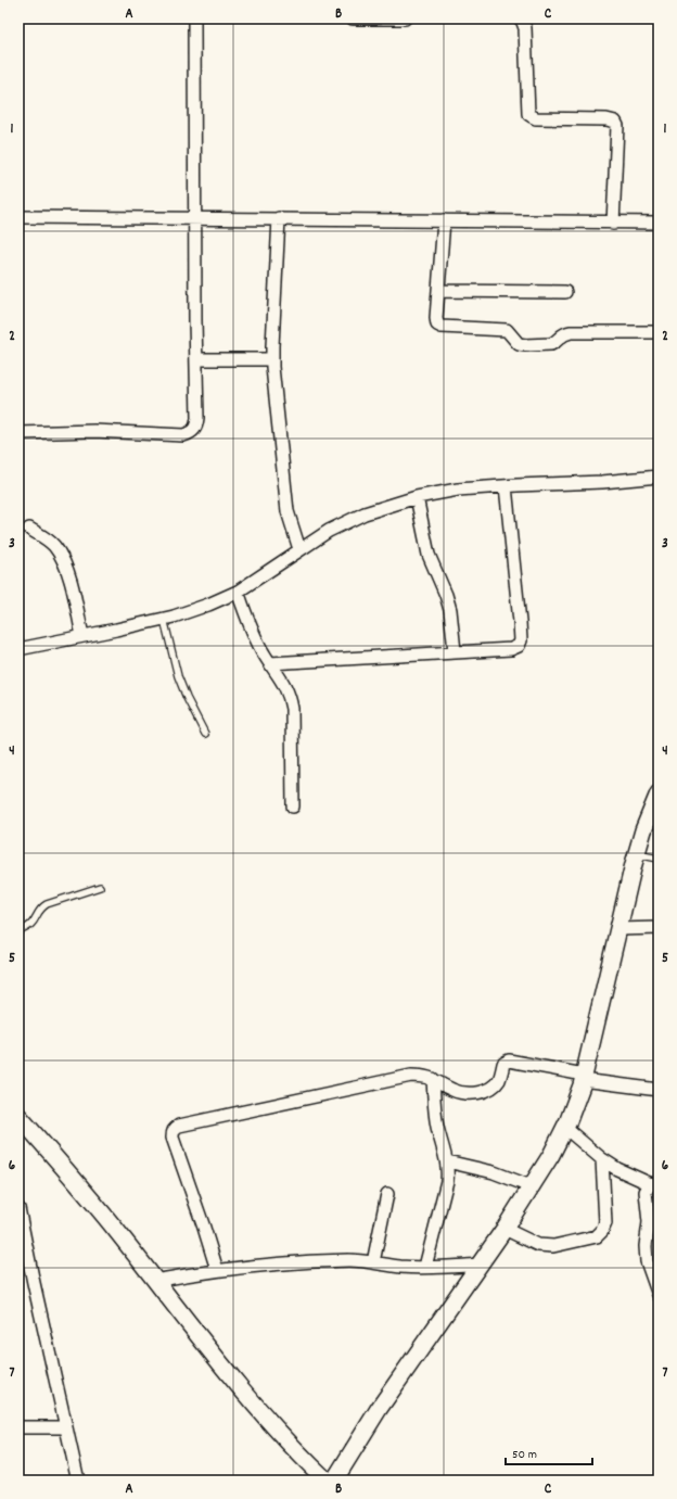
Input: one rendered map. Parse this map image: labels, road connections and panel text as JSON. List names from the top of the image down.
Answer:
{
  "scale_bar": "50 m",
  "grid": {
    "columns": ["A", "B", "C"],
    "rows": [
      "1",
      "2",
      "3",
      "4",
      "5",
      "6",
      "7"
    ]
  }
}
